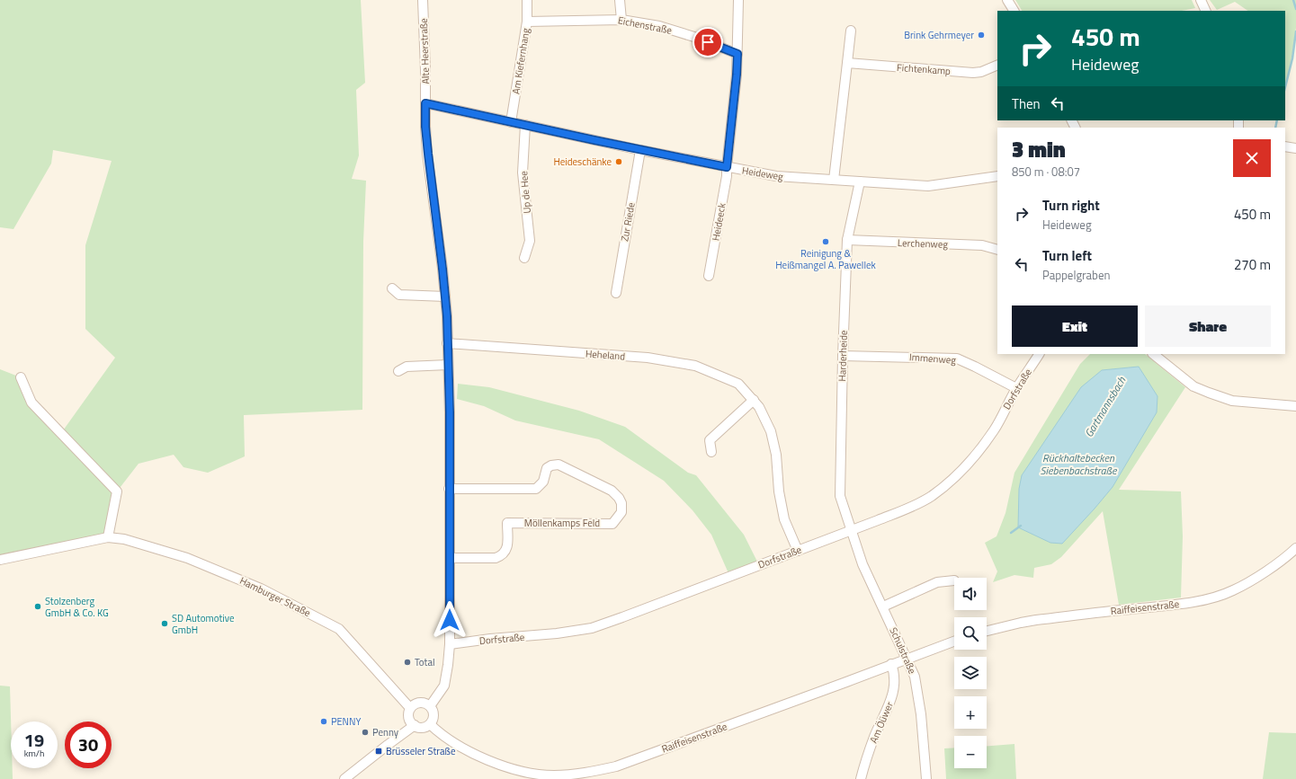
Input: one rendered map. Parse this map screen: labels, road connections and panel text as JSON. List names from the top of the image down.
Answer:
{
  "streets": {
    "street": [
      "Eichenstraße",
      "Alte Heerstraße",
      "Am Kiefernhang",
      "Fichtenkamp",
      "Heideweg",
      "Up de Hee",
      "Zur Riede",
      "Heideeck",
      "Lerchenweg",
      "Heheland",
      "Harderheide",
      "Immenweg",
      "Dorfstraße",
      "Möllenkamps Feld",
      "Hamburger Straße",
      "Raiffeisenstraße",
      "Schulstraße",
      "Am Öüwer"
    ]
  },
  "crossings": [
    ["Eichenstraße", "Am Kiefernhang"],
    ["Eichenstraße", "Heideeck"],
    ["Alte Heerstraße", "Heideweg"],
    ["Alte Heerstraße", "Heheland"],
    ["Alte Heerstraße", "Dorfstraße"],
    ["Alte Heerstraße", "Möllenkamps Feld"],
    ["Alte Heerstraße", "Hamburger Straße"],
    ["Alte Heerstraße", "Raiffeisenstraße"],
    ["Am Kiefernhang", "Heideweg"],
    ["Heideweg", "Up de Hee"],
    ["Heideweg", "Zur Riede"],
    ["Heideweg", "Heideeck"],
    ["Heideweg", "Harderheide"],
    ["Lerchenweg", "Harderheide"],
    ["Heheland", "Dorfstraße"],
    ["Harderheide", "Immenweg"],
    ["Harderheide", "Dorfstraße"],
    ["Harderheide", "Schulstraße"],
    ["Immenweg", "Dorfstraße"],
    ["Dorfstraße", "Schulstraße"],
    ["Hamburger Straße", "Raiffeisenstraße"],
    ["Raiffeisenstraße", "Schulstraße"],
    ["Raiffeisenstraße", "Am Öüwer"]
  ],
  "water": ["Gartmannsbach", "Rückhaltebecken Siebenbachstraße"],
  "places": {
    "other": [
      "Brink Gehrmeyer",
      "Heideschänke",
      "Reinigung & Heißmangel A. Pawellek",
      "Stolzenberg GmbH & Co. KG",
      "SD Automotive GmbH",
      "Total",
      "PENNY",
      "Penny"
    ],
    "transit": ["Brüsseler Straße"]
  },
  "page": {
    "turn": ["450 m", "Heideweg"],
    "then": "Then",
    "heading": ["3 min", "850 m · 08:07"],
    "list": [
      {
        "name": "Turn right",
        "note": "Heideweg",
        "value": "450 m"
      },
      {
        "name": "Turn left",
        "note": "Pappelgraben",
        "value": "270 m"
      }
    ],
    "buttons": ["Exit", "Share"],
    "map_buttons": ["+", "−"],
    "speed": "19 km/h",
    "limit": "30"
  }
}
